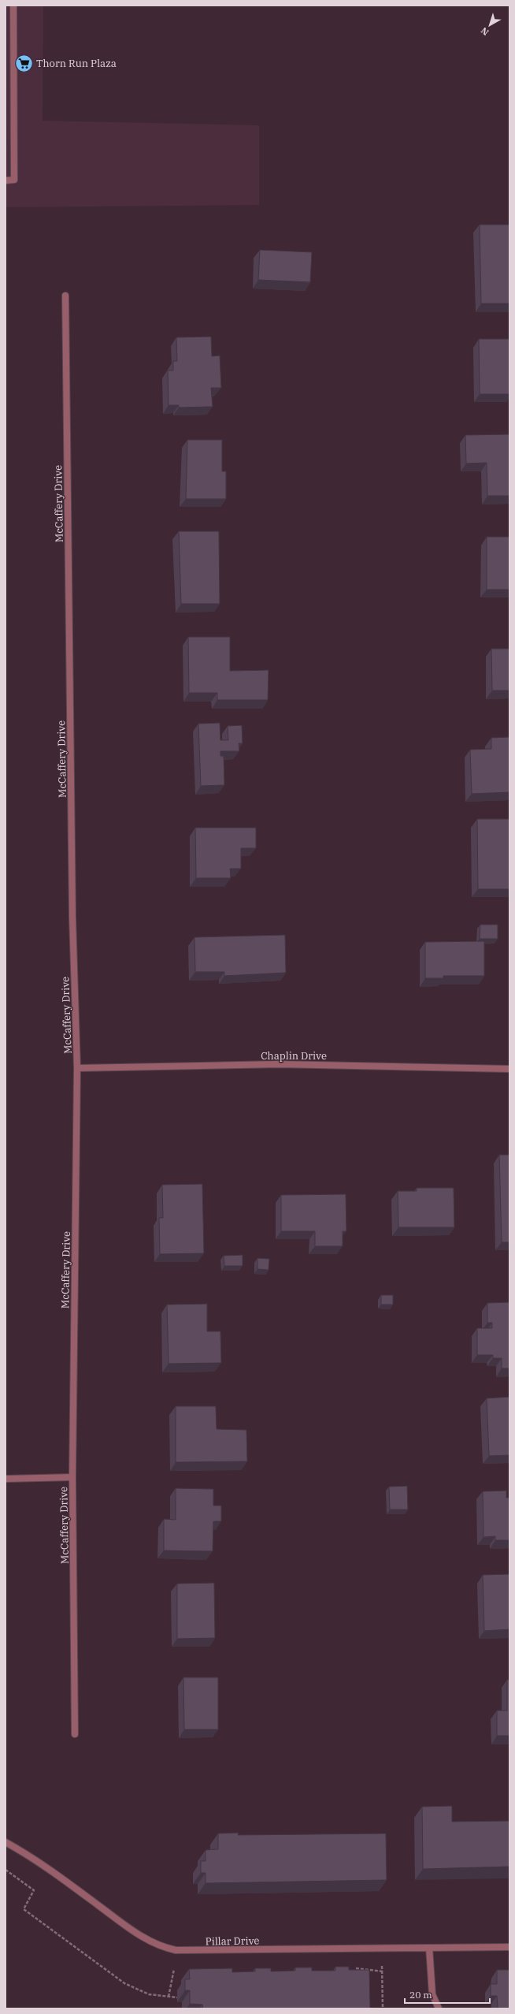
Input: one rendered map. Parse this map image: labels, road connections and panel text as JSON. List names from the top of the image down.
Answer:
{
  "streets": {
    "street": ["McCaffery Drive", "Chaplin Drive", "Pillar Drive"]
  },
  "crossings": [
    ["McCaffery Drive", "Chaplin Drive"]
  ],
  "places": {
    "supermarket": ["Thorn Run Plaza"]
  },
  "scale_bar": "20 m",
  "north": "bottom left"
}
